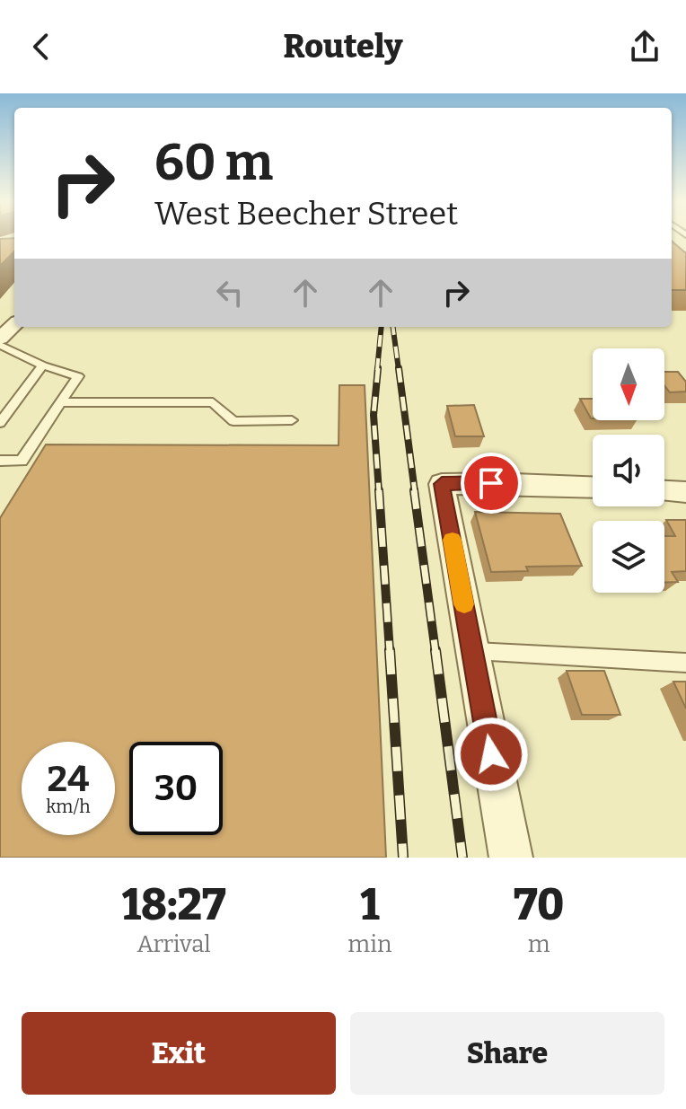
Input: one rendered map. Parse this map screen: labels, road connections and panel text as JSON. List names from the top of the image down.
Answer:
{
  "north": "bottom",
  "page": {
    "header": "Routely",
    "turn": ["60 m", "West Beecher Street"],
    "speed": "24 km/h",
    "limit": "30",
    "eta": [
      "18:27",
      "Arrival",
      "1",
      "min",
      "70",
      "m"
    ],
    "buttons": ["Exit", "Share"]
  }
}
